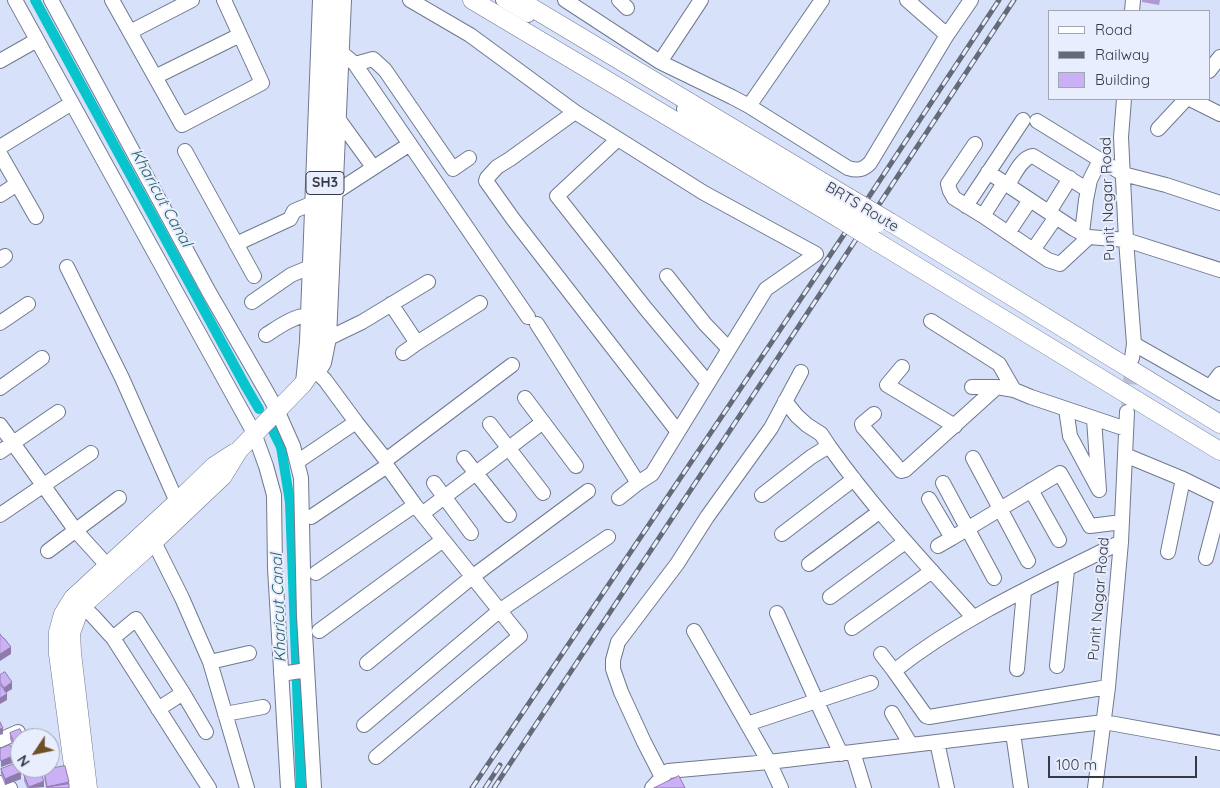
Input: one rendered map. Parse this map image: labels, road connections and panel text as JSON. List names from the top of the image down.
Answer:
{
  "streets": {
    "main road": ["SH3"],
    "street": ["Punit Nagar Road", "BRTS Route"]
  },
  "water": ["Kharicut Canal"],
  "legend": ["Road", "Railway", "Building"],
  "scale_bar": "100 m",
  "north": "bottom left"
}
